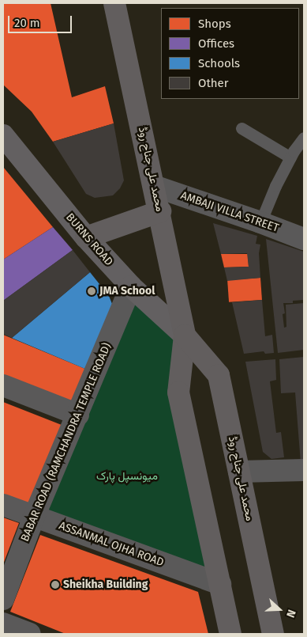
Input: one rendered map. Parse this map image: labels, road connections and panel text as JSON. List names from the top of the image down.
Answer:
{
  "streets": {
    "highway": ["محمد علی جناح روڈ"],
    "main road": ["BURNS ROAD"],
    "street": ["AMBAJI VILLA STREET", "BABAR ROAD (RAMCHANDRA TEMPLE ROAD)", "ASSANMAL OJHA ROAD"]
  },
  "crossings": [
    ["محمد علی جناح روڈ", "AMBAJI VILLA STREET"],
    ["محمد علی جناح روڈ", "BURNS ROAD"],
    ["محمد علی جناح روڈ", "ASSANMAL OJHA ROAD"],
    ["BURNS ROAD", "BABAR ROAD (RAMCHANDRA TEMPLE ROAD)"],
    ["BABAR ROAD (RAMCHANDRA TEMPLE ROAD)", "ASSANMAL OJHA ROAD"]
  ],
  "parks": ["میونسپل پارک"],
  "places": ["JMA School", "Sheikha Building"],
  "legend": [
    "Shops",
    "Offices",
    "Schools",
    "Other"
  ],
  "scale_bar": "20 m",
  "north": "right"
}
